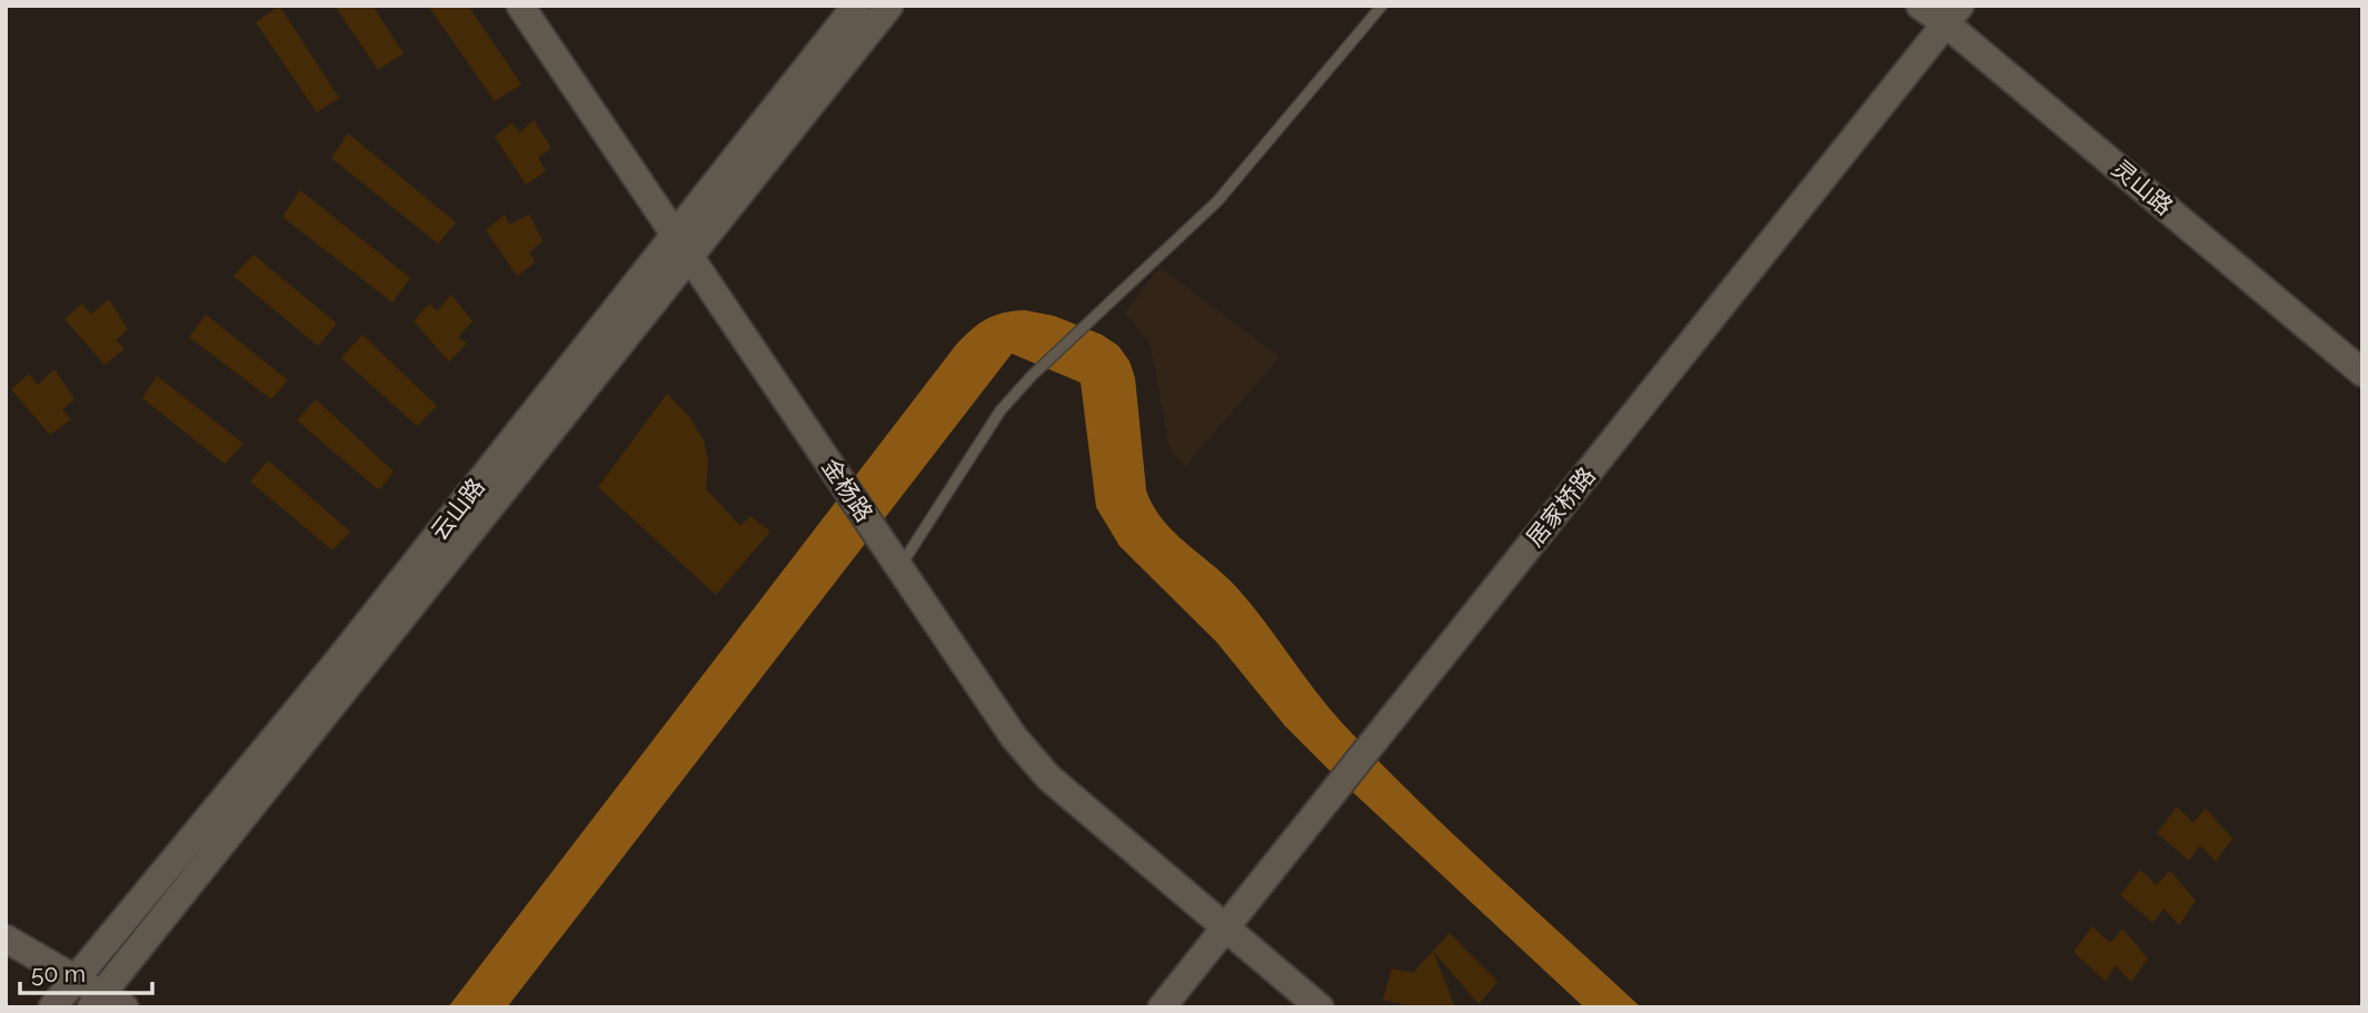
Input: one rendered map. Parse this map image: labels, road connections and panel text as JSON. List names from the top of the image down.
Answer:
{
  "streets": {
    "street": [
      "灵山路",
      "金杨路",
      "居家桥路",
      "云山路"
    ]
  },
  "crossings": [
    ["灵山路", "居家桥路"],
    ["金杨路", "居家桥路"],
    ["金杨路", "云山路"]
  ],
  "scale_bar": "50 m"
}
